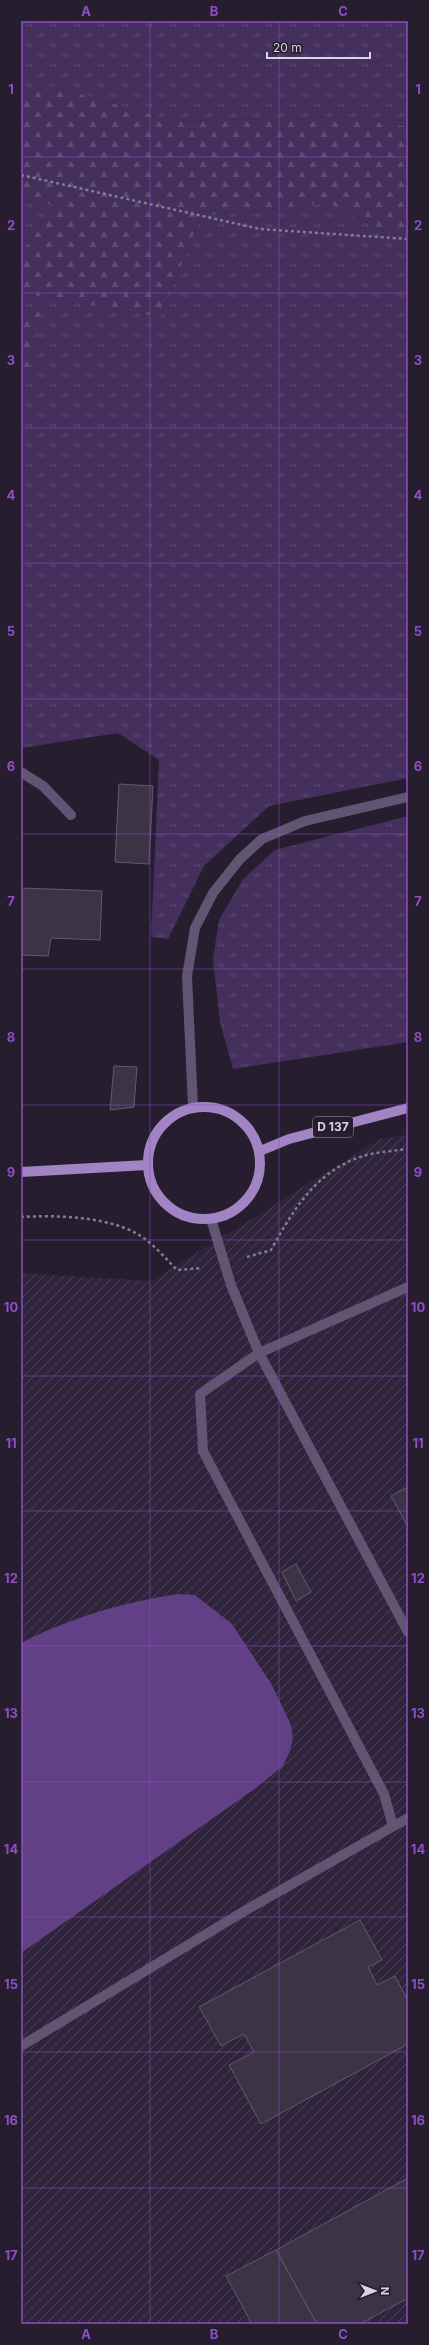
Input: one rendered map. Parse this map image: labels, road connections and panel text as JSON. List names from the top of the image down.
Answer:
{
  "streets": {
    "main road": ["D 137"]
  },
  "scale_bar": "20 m",
  "north": "right",
  "grid": {
    "columns": ["A", "B", "C"],
    "rows": [
      "1",
      "2",
      "3",
      "4",
      "5",
      "6",
      "7",
      "8",
      "9",
      "10",
      "11",
      "12",
      "13",
      "14",
      "15",
      "16",
      "17"
    ]
  }
}
